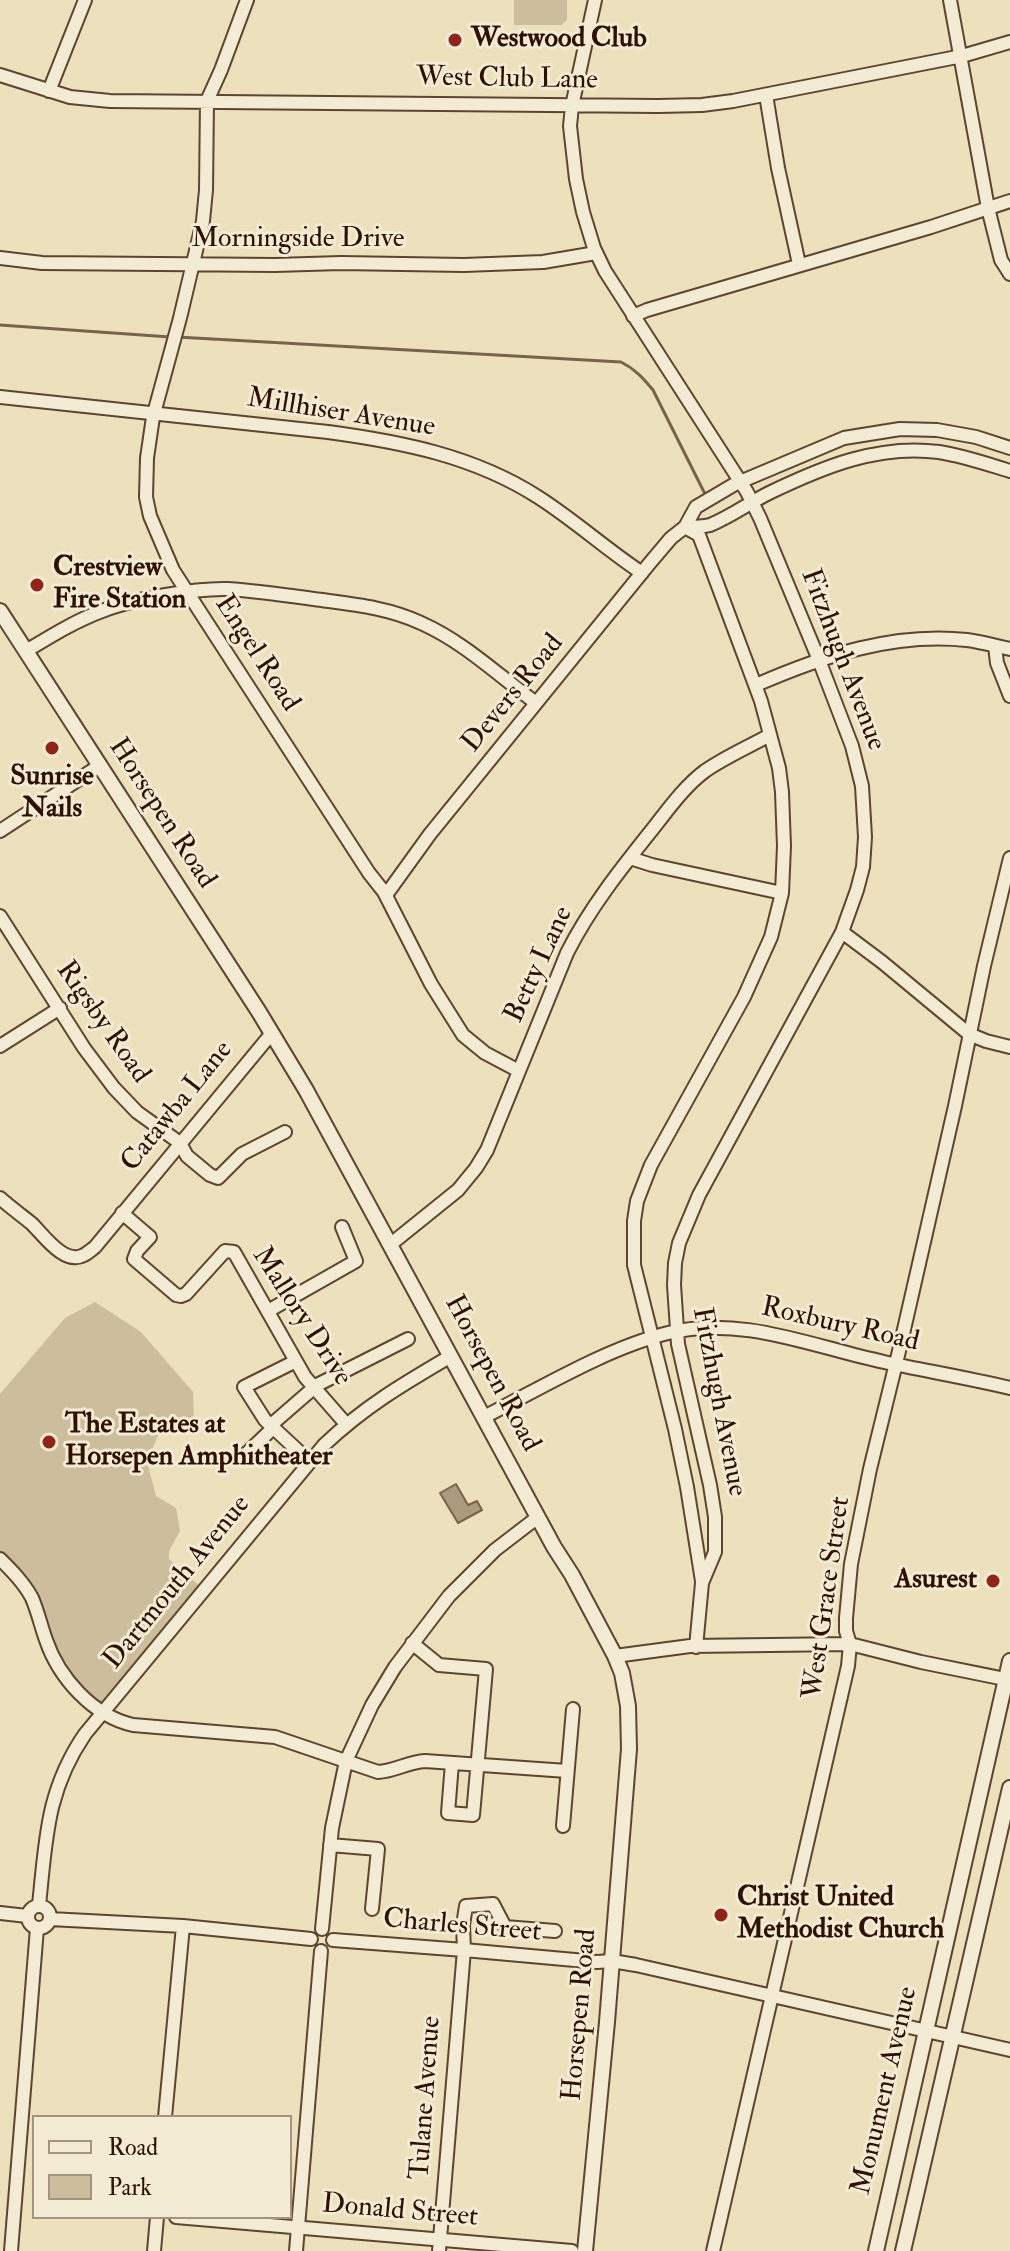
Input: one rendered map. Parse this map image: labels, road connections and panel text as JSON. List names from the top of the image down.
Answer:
{
  "streets": {
    "street": [
      "West Club Lane",
      "Morningside Drive",
      "Millhiser Avenue",
      "Engel Road",
      "Fitzhugh Avenue",
      "Devers Road",
      "Horsepen Road",
      "Betty Lane",
      "Rigsby Road",
      "Catawba Lane",
      "Mallory Drive",
      "Roxbury Road",
      "Dartmouth Avenue",
      "West Grace Street",
      "Charles Street",
      "Monument Avenue",
      "Tulane Avenue",
      "Donald Street"
    ]
  },
  "crossings": [
    ["West Club Lane", "Engel Road"],
    ["West Club Lane", "Fitzhugh Avenue"],
    ["Morningside Drive", "Engel Road"],
    ["Morningside Drive", "Fitzhugh Avenue"],
    ["Millhiser Avenue", "Engel Road"],
    ["Millhiser Avenue", "Devers Road"],
    ["Engel Road", "Devers Road"],
    ["Engel Road", "Betty Lane"],
    ["Fitzhugh Avenue", "Devers Road"],
    ["Fitzhugh Avenue", "Betty Lane"],
    ["Fitzhugh Avenue", "Roxbury Road"],
    ["Horsepen Road", "Betty Lane"],
    ["Horsepen Road", "Catawba Lane"],
    ["Horsepen Road", "Roxbury Road"],
    ["Horsepen Road", "Dartmouth Avenue"],
    ["Horsepen Road", "Charles Street"],
    ["Rigsby Road", "Catawba Lane"],
    ["Catawba Lane", "Mallory Drive"],
    ["Mallory Drive", "Dartmouth Avenue"],
    ["Roxbury Road", "West Grace Street"],
    ["West Grace Street", "Charles Street"],
    ["Charles Street", "Monument Avenue"],
    ["Charles Street", "Tulane Avenue"],
    ["Tulane Avenue", "Donald Street"]
  ],
  "places": [
    "Westwood Club",
    "Crestview Fire Station",
    "Sunrise Nails",
    "The Estates at Horsepen Amphitheater",
    "Asurest",
    "Christ United Methodist Church"
  ],
  "legend": ["Road", "Park"]
}
